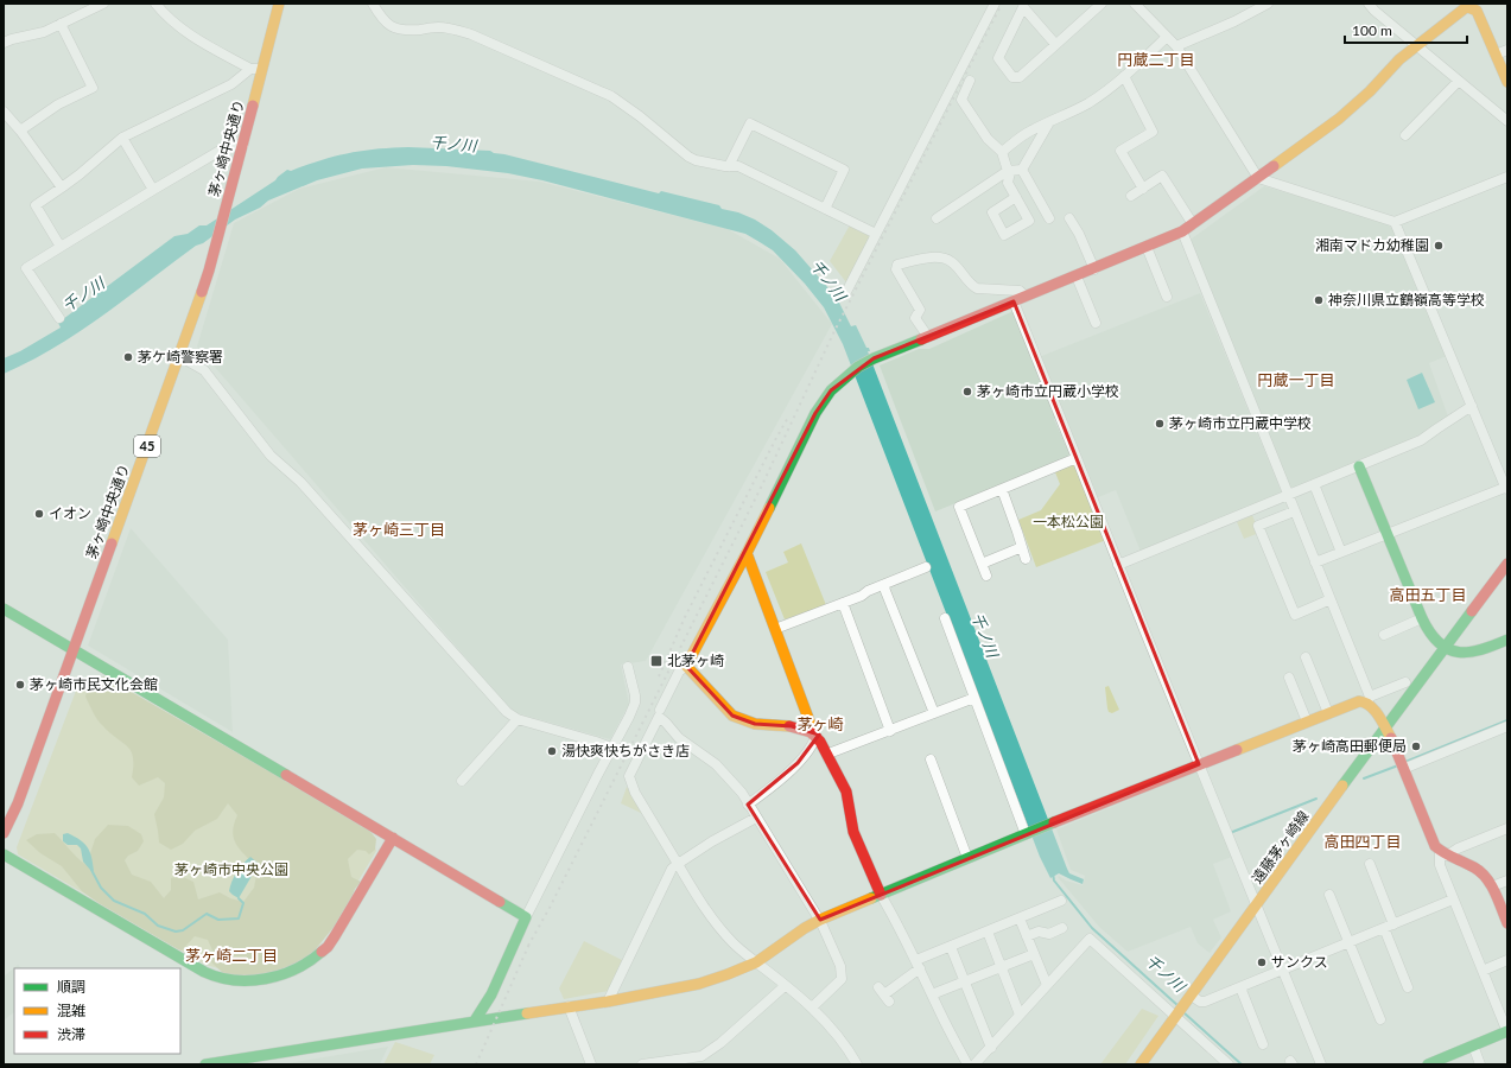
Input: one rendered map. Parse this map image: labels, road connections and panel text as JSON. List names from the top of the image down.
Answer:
{
  "streets": {
    "street": ["茅ヶ崎中央通り", "45", "遠藤茅ヶ崎線"]
  },
  "districts": [
    "円蔵二丁目",
    "円蔵一丁目",
    "茅ヶ崎三丁目",
    "高田五丁目",
    "茅ヶ崎",
    "高田四丁目",
    "茅ヶ崎二丁目"
  ],
  "water": ["千ノ川"],
  "parks": ["一本松公園", "茅ヶ崎市中央公園"],
  "places": {
    "other": [
      "湘南マドカ幼稚園",
      "神奈川県立鶴嶺高等学校",
      "茅ケ崎警察署",
      "茅ヶ崎市立円蔵小学校",
      "茅ヶ崎市立円蔵中学校",
      "イオン",
      "茅ヶ崎市民文化会館",
      "茅ヶ崎高田郵便局",
      "湯快爽快ちがさき店",
      "サンクス"
    ],
    "transit": ["北茅ヶ崎"]
  },
  "legend": ["順調", "混雑", "渋滞"],
  "scale_bar": "100 m"
}
